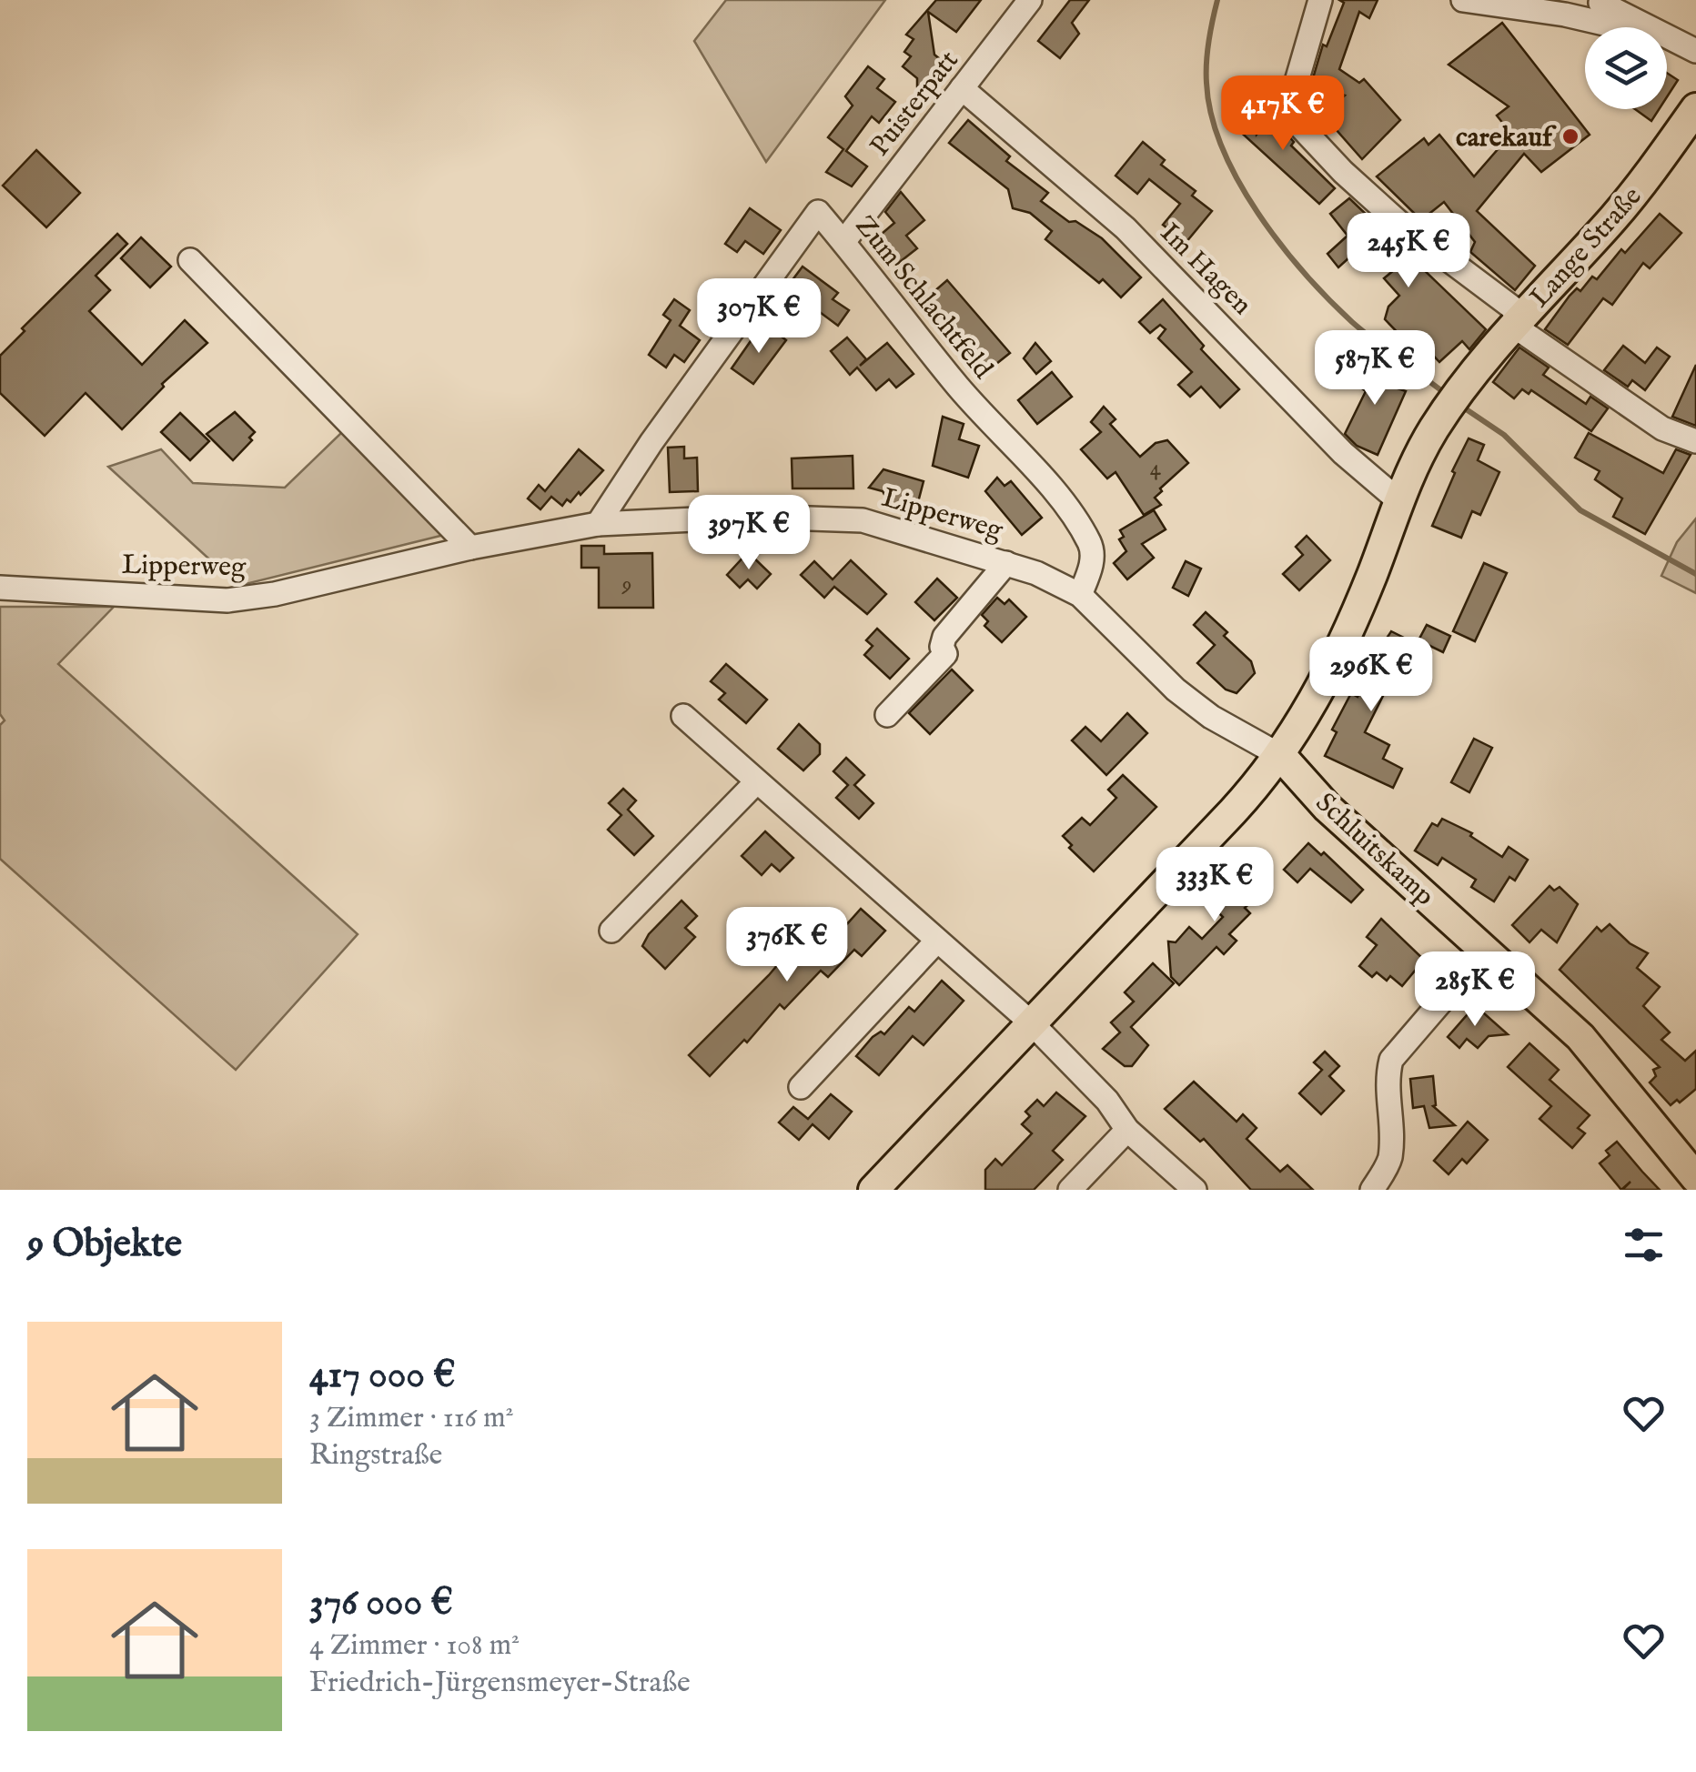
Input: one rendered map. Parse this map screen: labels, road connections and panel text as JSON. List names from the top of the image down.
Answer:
{
  "streets": {
    "main road": ["Lange Straße", "Schluitskamp"],
    "street": [
      "Puisterpatt",
      "Im Hagen",
      "Zum Schlachtfeld",
      "Lipperweg"
    ]
  },
  "crossings": [
    ["Puisterpatt", "Im Hagen"],
    ["Puisterpatt", "Zum Schlachtfeld"],
    ["Lange Straße", "Im Hagen"],
    ["Zum Schlachtfeld", "Lipperweg"],
    ["Lipperweg", "Schluitskamp"]
  ],
  "places": ["carekauf"],
  "house_numbers": ["4", "9"],
  "page": {
    "price": [
      "417K €",
      "245K €",
      "307K €",
      "587K €",
      "397K €",
      "296K €",
      "333K €",
      "376K €",
      "285K €"
    ],
    "heading": "9 Objekte",
    "list": [
      {
        "name": "417 000 €",
        "note": "3 Zimmer · 116 m² · Ringstraße"
      },
      {
        "name": "376 000 €",
        "note": "4 Zimmer · 108 m² · Friedrich-Jürgensmeyer-Straße"
      }
    ]
  }
}
